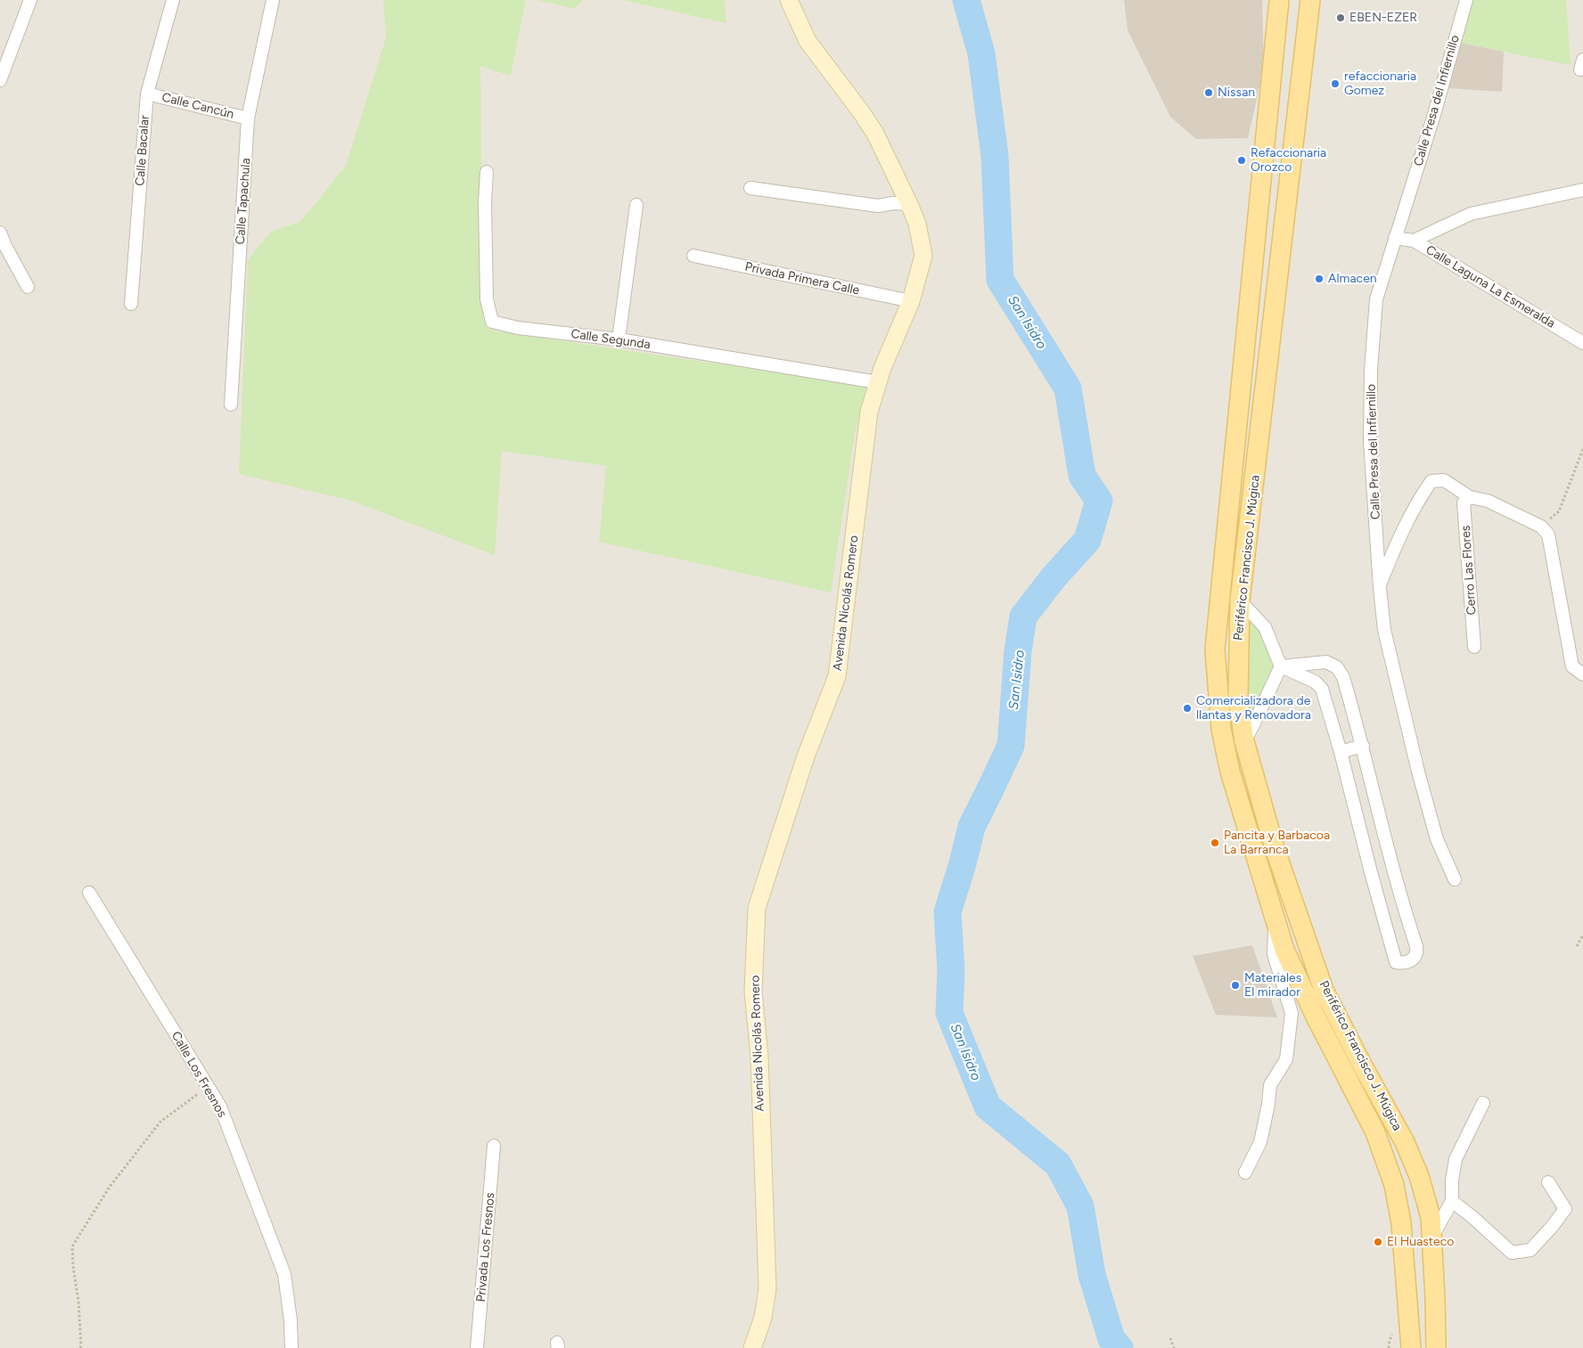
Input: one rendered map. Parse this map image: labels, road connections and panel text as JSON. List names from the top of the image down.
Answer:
{
  "streets": {
    "main road": ["Periférico Francisco J. Múgica"],
    "street": [
      "Calle Presa del Infiernillo",
      "Calle Cancún",
      "Calle Bacalar",
      "Calle Tapachula",
      "Privada Primera Calle",
      "Calle Laguna La Esmeralda",
      "Calle Segunda",
      "Cerro Las Flores",
      "Avenida Nicolás Romero",
      "Calle Los Fresnos",
      "Privada Los Fresnos"
    ]
  },
  "crossings": [
    ["Calle Presa del Infiernillo", "Calle Laguna La Esmeralda"],
    ["Calle Cancún", "Calle Bacalar"],
    ["Calle Cancún", "Calle Tapachula"],
    ["Privada Primera Calle", "Avenida Nicolás Romero"],
    ["Calle Segunda", "Avenida Nicolás Romero"]
  ],
  "water": ["San Isidro"],
  "places": [
    "EBEN-EZER",
    "refaccionaria Gomez",
    "Nissan",
    "Refaccionaria Orozco",
    "Almacen",
    "Comercializadora de llantas y Renovadora",
    "Pancita y Barbacoa La Barranca",
    "Materiales El mirador",
    "El Huasteco"
  ]
}
